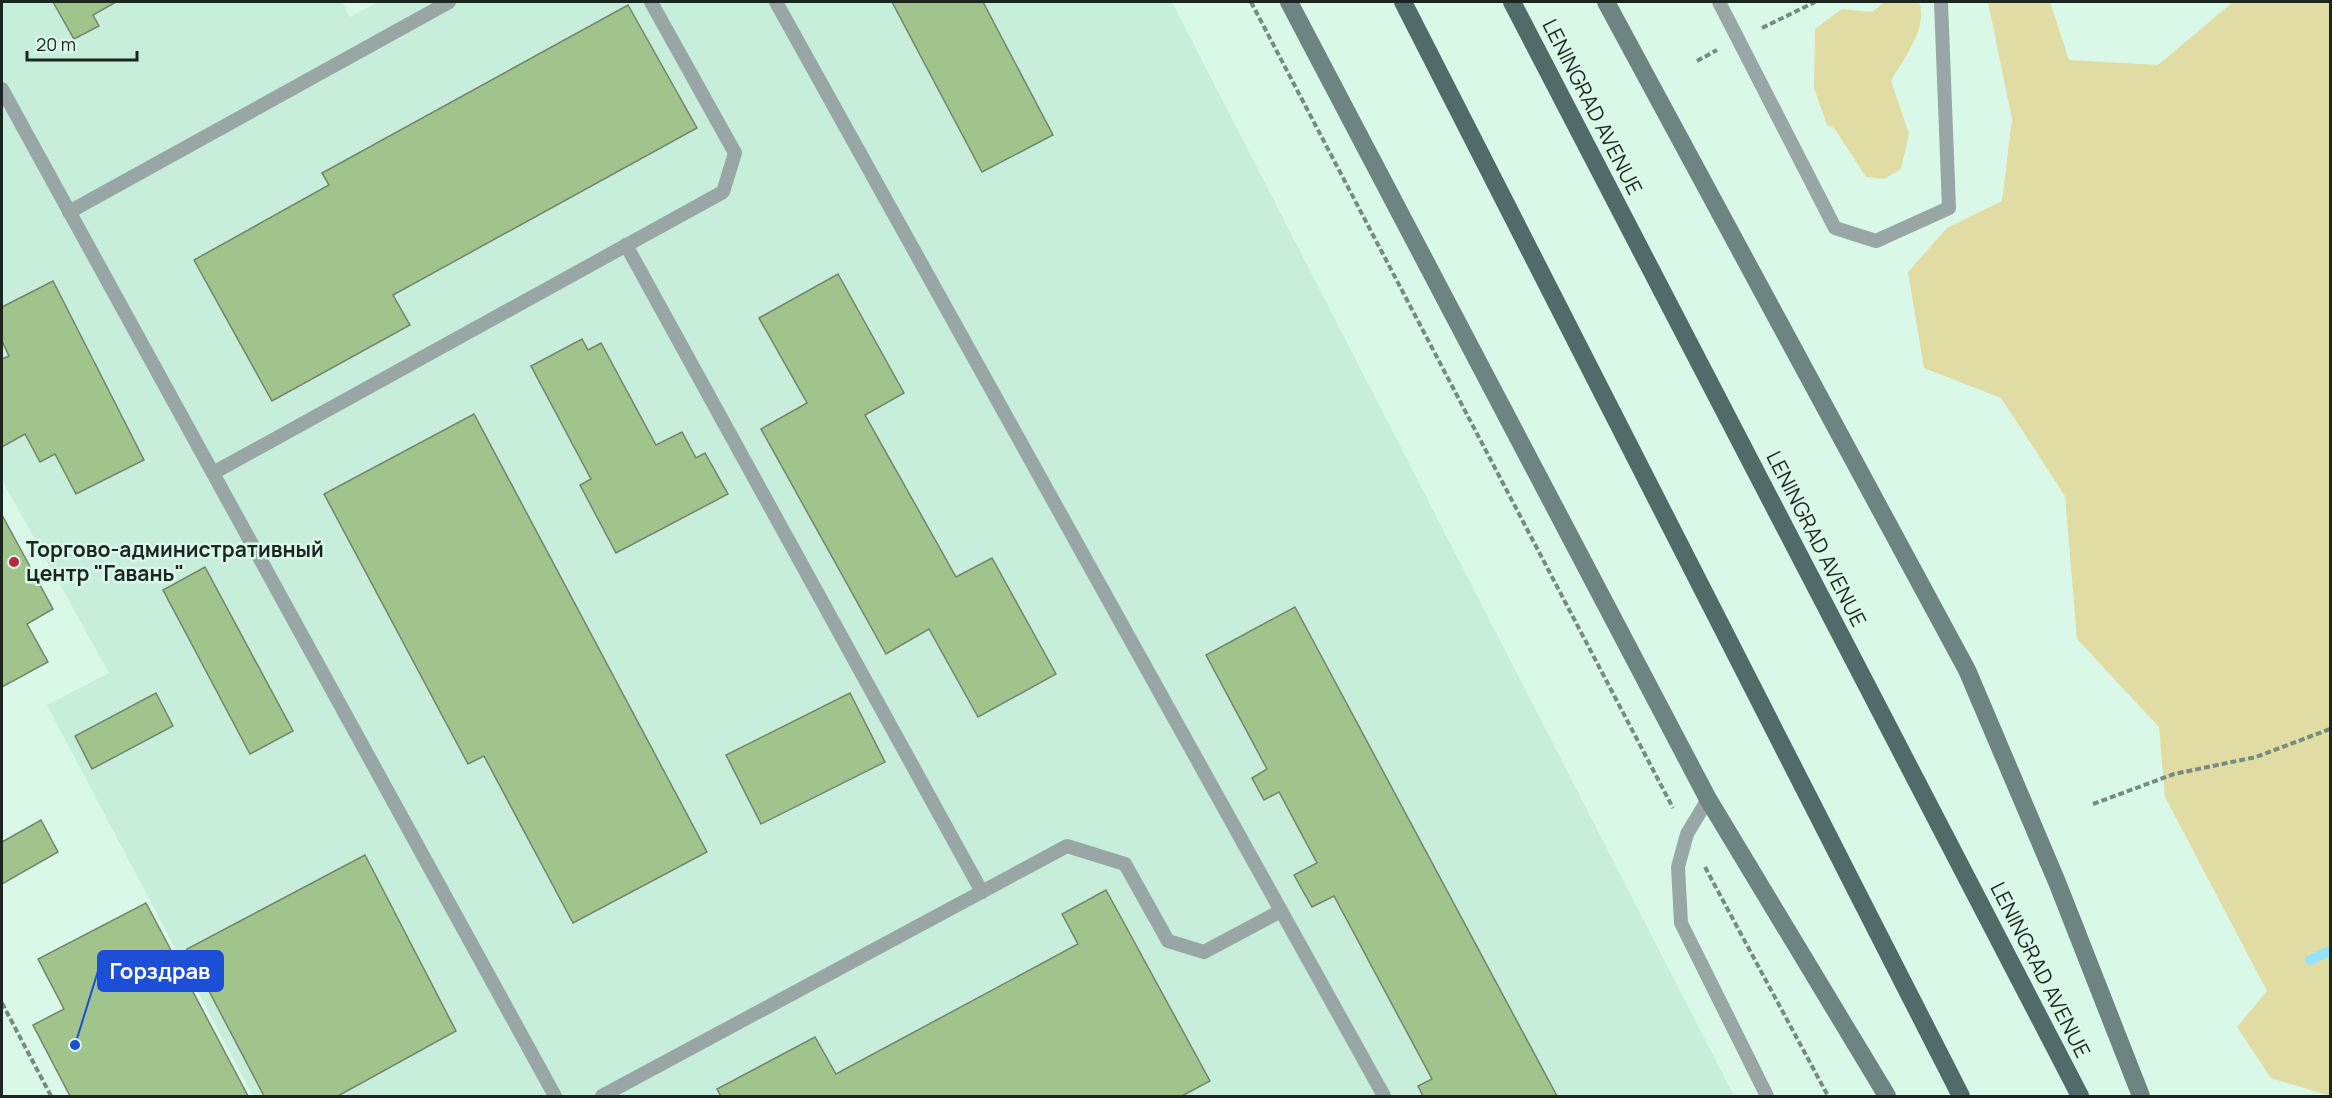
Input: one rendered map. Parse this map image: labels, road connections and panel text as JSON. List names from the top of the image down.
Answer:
{
  "streets": {
    "main road": ["LENINGRAD AVENUE"]
  },
  "places": ["Торгово-административный центр \"Гавань\"", "Горздрав"],
  "scale_bar": "20 m"
}
